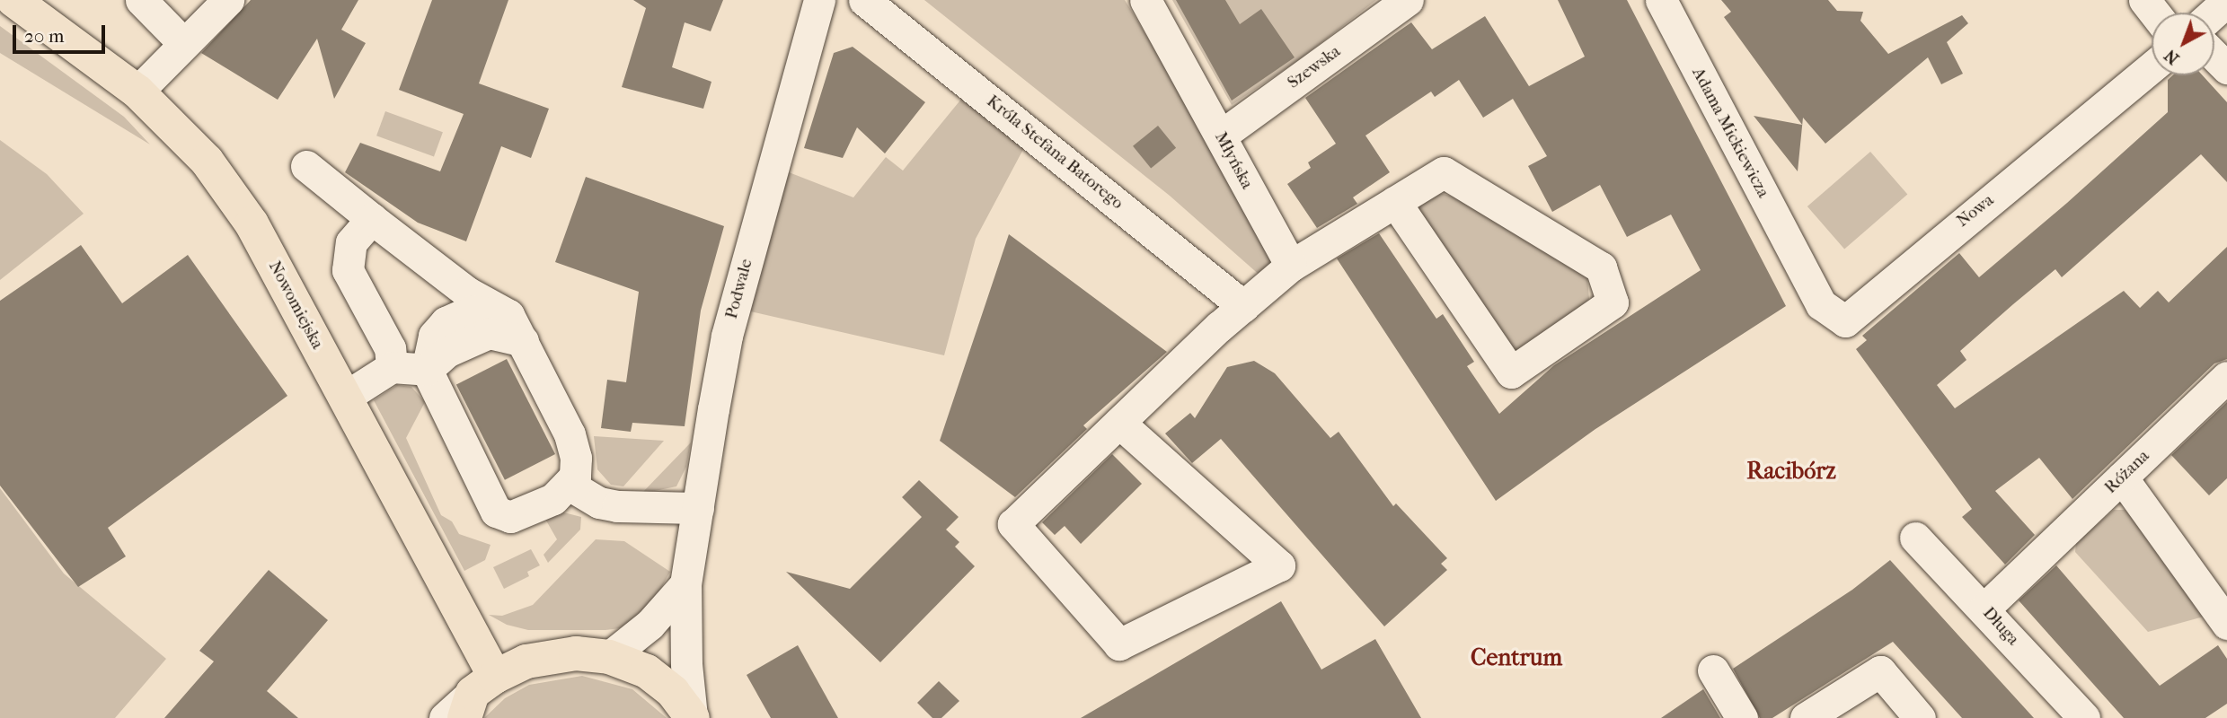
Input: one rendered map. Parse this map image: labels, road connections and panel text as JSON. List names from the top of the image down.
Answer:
{
  "streets": {
    "main road": ["Nowomiejska"],
    "street": [
      "Szewska",
      "Adama Mickiewicza",
      "Króla Stefana Batorego",
      "Młyńska",
      "Nowa",
      "Podwale",
      "Różana",
      "Długa"
    ]
  },
  "crossings": [
    ["Szewska", "Młyńska"],
    ["Adama Mickiewicza", "Nowa"],
    ["Różana", "Długa"]
  ],
  "districts": ["Racibórz", "Centrum"],
  "scale_bar": "20 m",
  "north": "bottom left"
}
